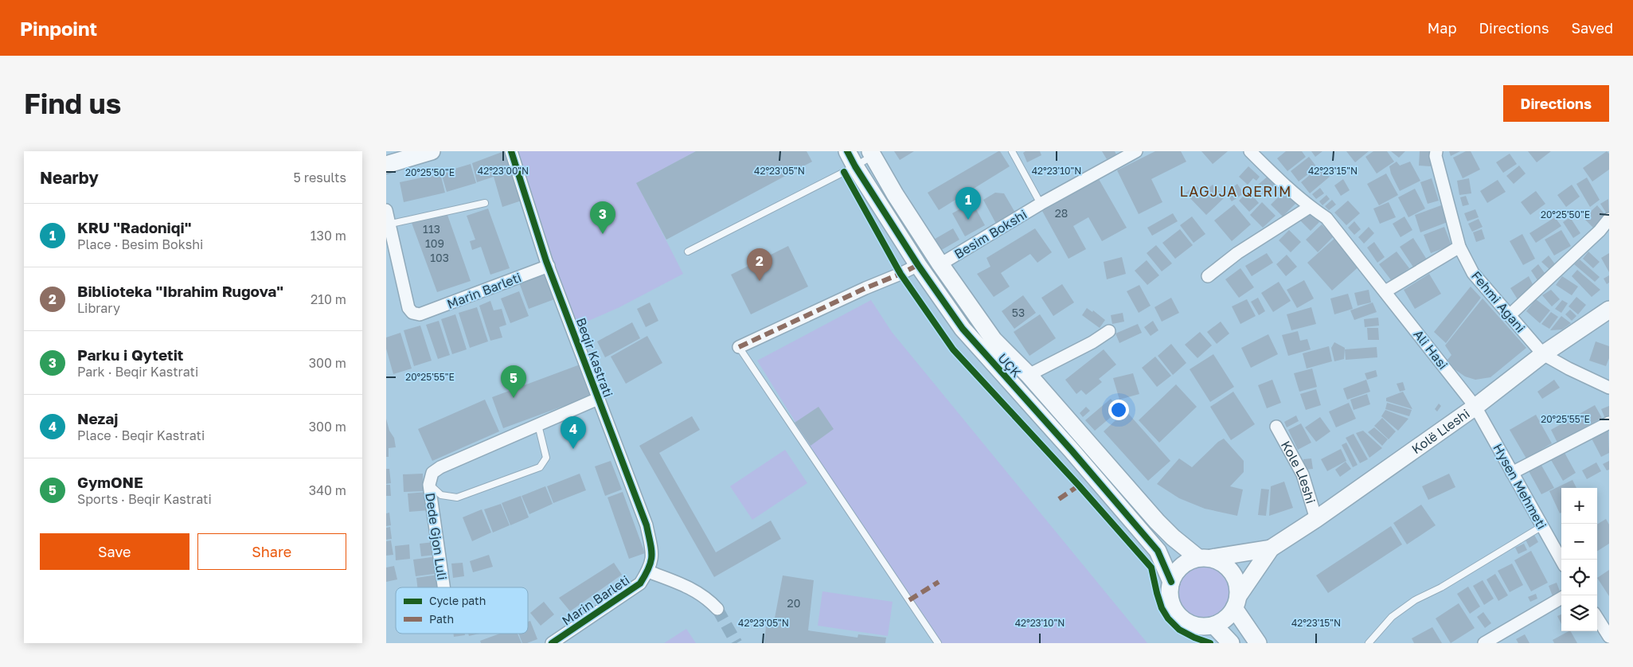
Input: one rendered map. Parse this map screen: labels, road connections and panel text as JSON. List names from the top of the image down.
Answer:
{
  "streets": {
    "street": [
      "Besim Bokshi",
      "Marin Barleti",
      "Fehmi Agani",
      "Ali Hasi",
      "Beqir Kastrati",
      "UÇK",
      "Kolë Lleshi",
      "Kole Lleshi",
      "Hysen Mehmeti",
      "Dede Gjon Luli"
    ]
  },
  "crossings": [
    ["Besim Bokshi", "UÇK"],
    ["Marin Barleti", "Beqir Kastrati"],
    ["Fehmi Agani", "Kolë Lleshi"],
    ["Ali Hasi", "Kolë Lleshi"],
    ["Ali Hasi", "Hysen Mehmeti"],
    ["Beqir Kastrati", "Dede Gjon Luli"],
    ["Kolë Lleshi", "Kole Lleshi"],
    ["Kolë Lleshi", "Hysen Mehmeti"]
  ],
  "districts": ["LAGJJA QERIM"],
  "house_numbers": [
    "28",
    "113",
    "109",
    "103",
    "53",
    "20"
  ],
  "legend": ["Cycle path", "Path"],
  "page": {
    "header": "Pinpoint",
    "nav": ["Map", "Directions", "Saved"],
    "buttons": [
      "Directions",
      ["Save", "Share"]
    ],
    "title": "Find us",
    "heading": ["Nearby", "5 results"],
    "pins": [
      "1",
      "3",
      "2",
      "5",
      "4"
    ],
    "list": [
      {
        "mark": "1",
        "name": "KRU \"Radoniqi\"",
        "note": "Place · Besim Bokshi",
        "value": "130 m"
      },
      {
        "mark": "2",
        "name": "Biblioteka \"Ibrahim Rugova\"",
        "note": "Library",
        "value": "210 m"
      },
      {
        "mark": "3",
        "name": "Parku i Qytetit",
        "note": "Park · Beqir Kastrati",
        "value": "300 m"
      },
      {
        "mark": "4",
        "name": "Nezaj",
        "note": "Place · Beqir Kastrati",
        "value": "300 m"
      },
      {
        "mark": "5",
        "name": "GymONE",
        "note": "Sports · Beqir Kastrati",
        "value": "340 m"
      }
    ],
    "map_buttons": ["+", "−"]
  },
  "coordinates": [
    "42°23'00\"N",
    "42°23'05\"N",
    "42°23'10\"N",
    "42°23'15\"N",
    "20°25'50\"E",
    "20°25'55\"E"
  ]
}
